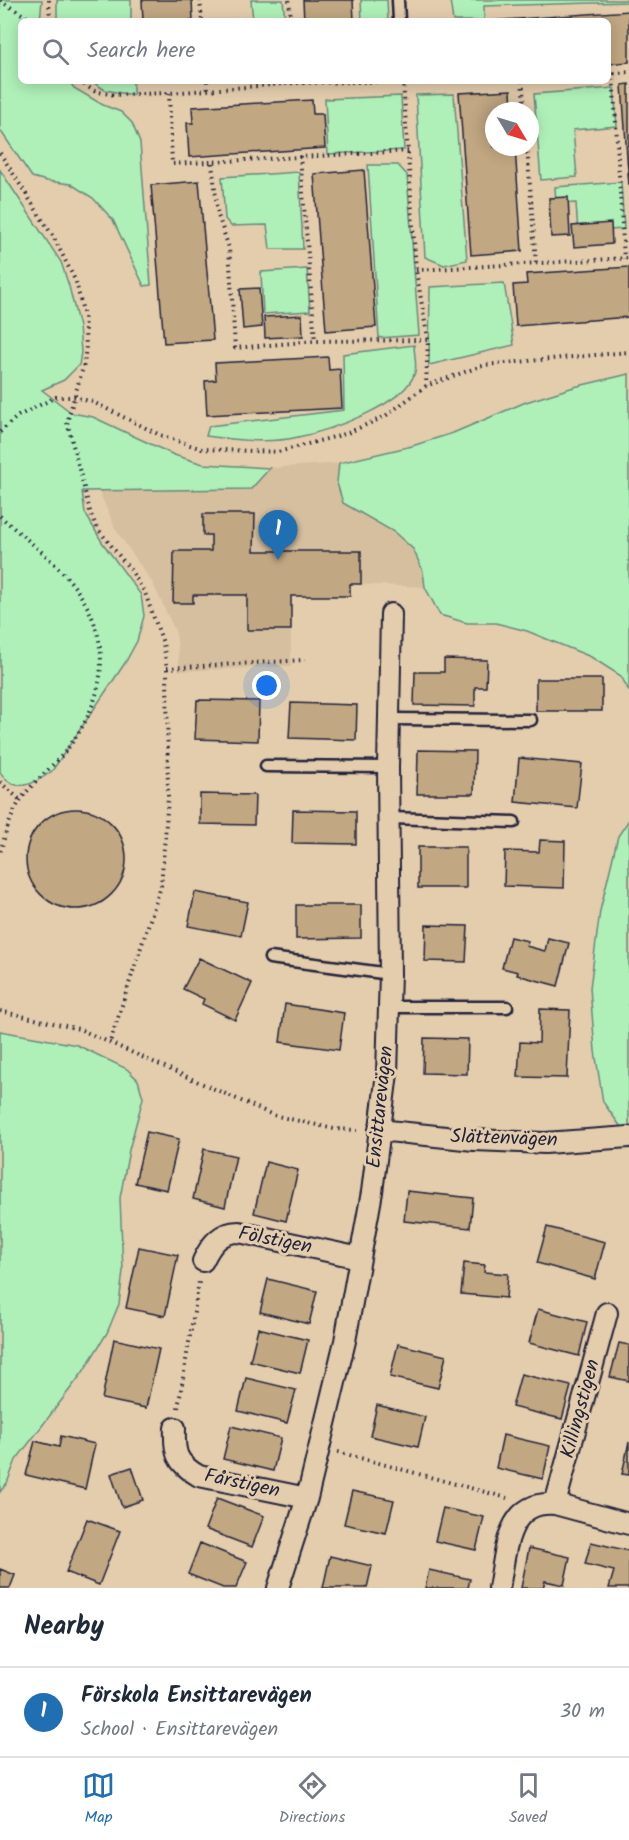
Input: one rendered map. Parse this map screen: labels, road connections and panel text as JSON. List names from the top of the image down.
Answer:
{
  "streets": {
    "street": [
      "Ensittarevägen",
      "Slättenvägen",
      "Fölstigen",
      "Killingstigen",
      "Fårstigen"
    ]
  },
  "crossings": [
    ["Ensittarevägen", "Slättenvägen"],
    ["Ensittarevägen", "Fölstigen"],
    ["Ensittarevägen", "Fårstigen"]
  ],
  "north": "bottom right",
  "page": {
    "search": "Search here",
    "pins": "1",
    "heading": "Nearby",
    "list": [
      {
        "mark": "1",
        "name": "Förskola Ensittarevägen",
        "note": "School · Ensittarevägen",
        "value": "30 m"
      }
    ],
    "nav": ["Map", "Directions", "Saved"]
  }
}
